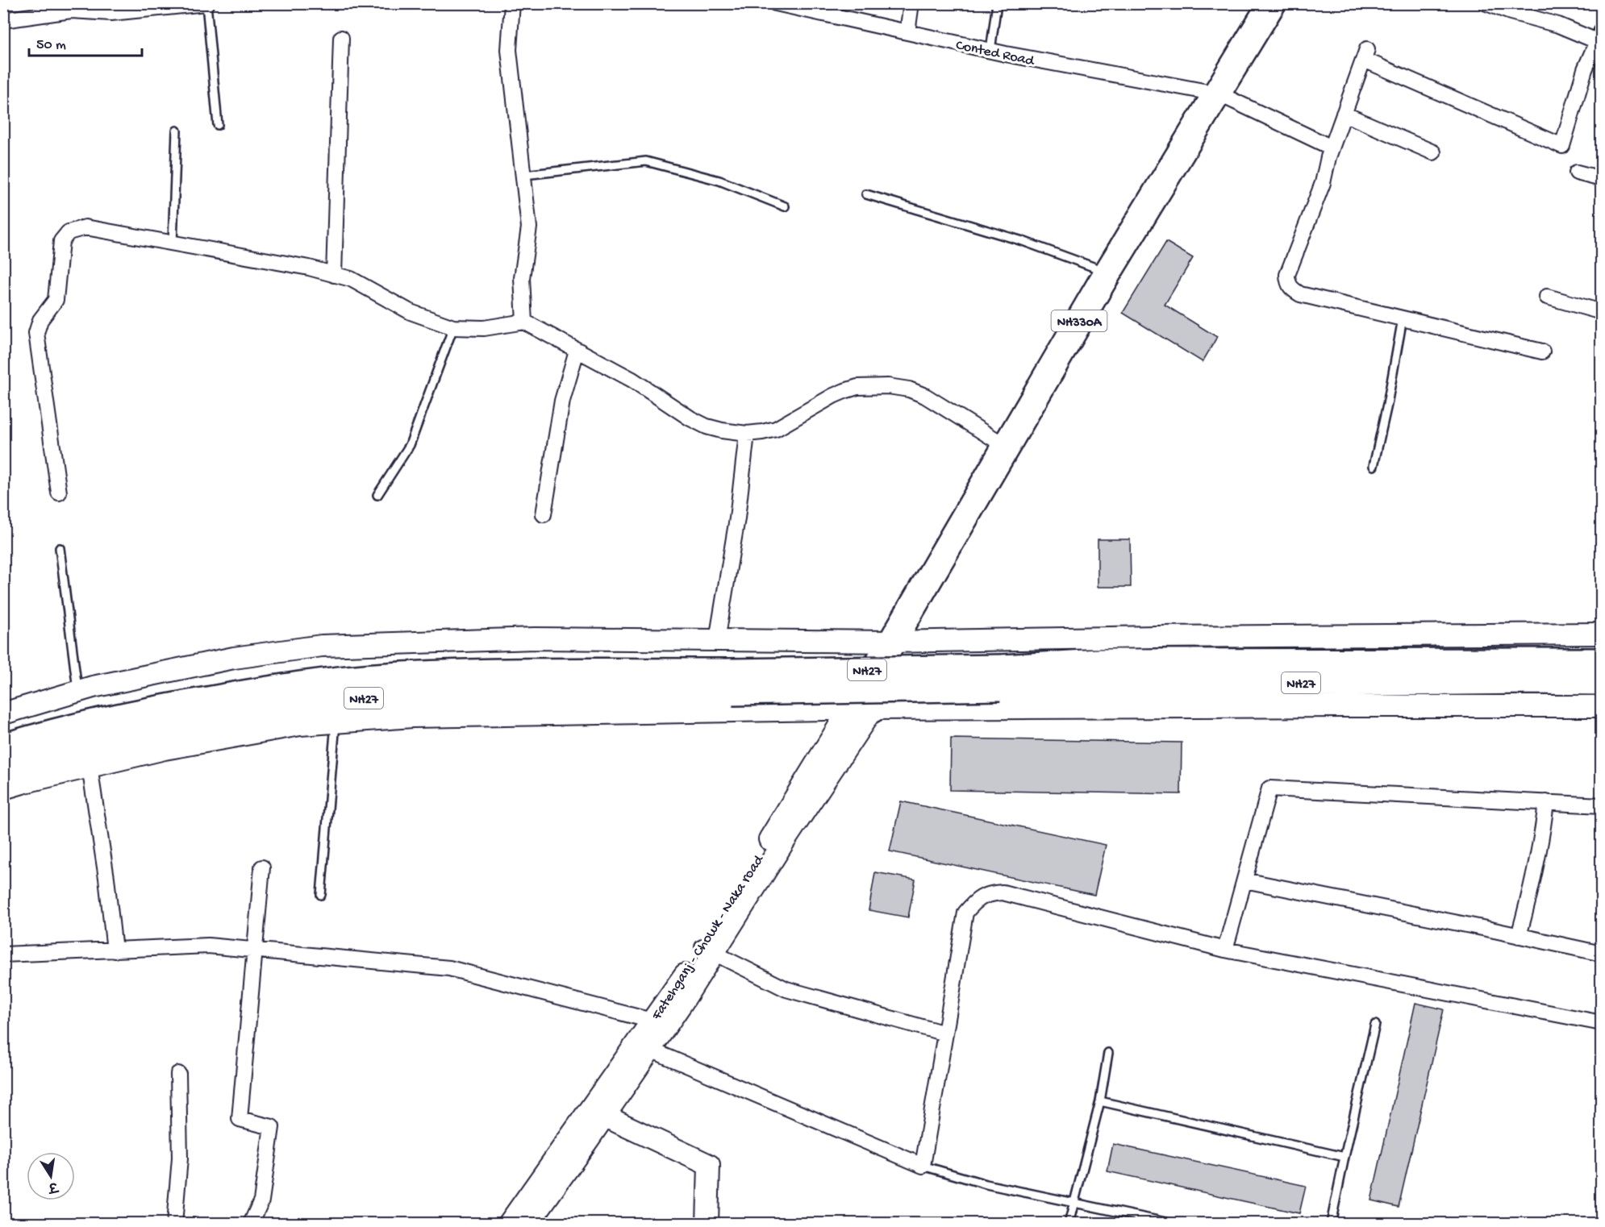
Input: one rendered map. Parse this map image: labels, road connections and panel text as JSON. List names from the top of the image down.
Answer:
{
  "streets": {
    "highway": ["NH330A", "NH27", "Fatehganj - Chowk - Naka road"],
    "street": ["Conted Road"]
  },
  "crossings": [
    ["Conted Road", "NH330A"],
    ["NH330A", "Fatehganj - Chowk - Naka road"]
  ],
  "scale_bar": "50 m",
  "north": "bottom"
}
